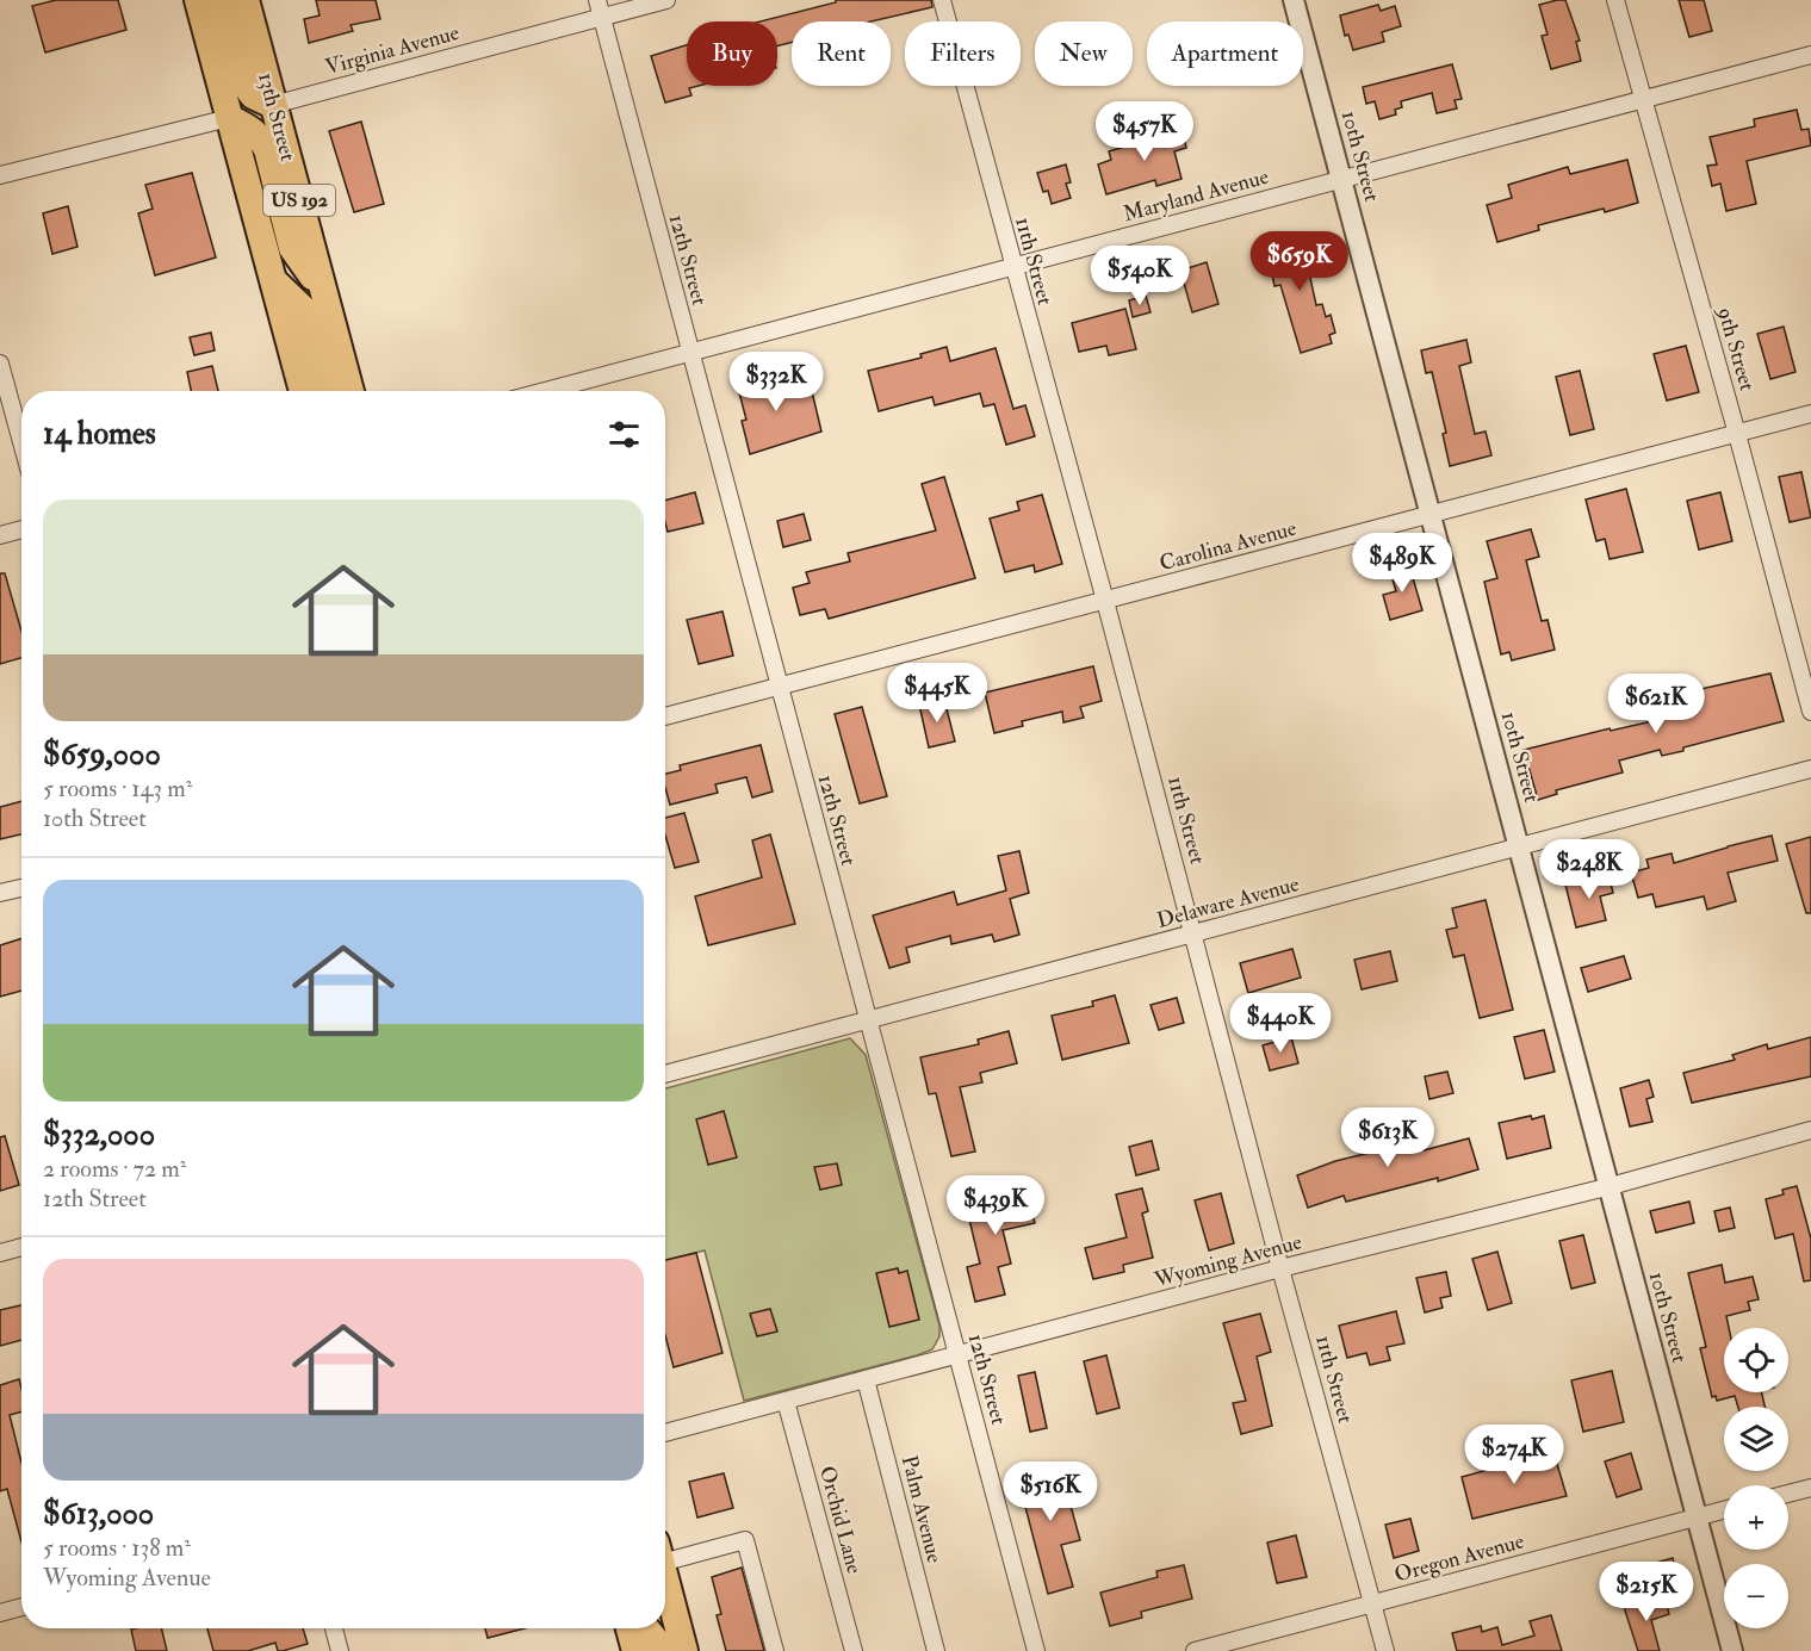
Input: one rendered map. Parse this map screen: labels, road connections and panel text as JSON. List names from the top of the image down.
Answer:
{
  "streets": {
    "highway": ["13th Street", "US 192"],
    "street": [
      "Virginia Avenue",
      "10th Street",
      "Maryland Avenue",
      "12th Street",
      "11th Street",
      "9th Street",
      "Carolina Avenue",
      "Delaware Avenue",
      "Wyoming Avenue",
      "Palm Avenue",
      "Orchid Lane",
      "Oregon Avenue"
    ]
  },
  "crossings": [
    ["Virginia Avenue", "13th Street"],
    ["Virginia Avenue", "12th Street"],
    ["10th Street", "Maryland Avenue"],
    ["10th Street", "Carolina Avenue"],
    ["10th Street", "Delaware Avenue"],
    ["10th Street", "Wyoming Avenue"],
    ["10th Street", "Oregon Avenue"],
    ["Maryland Avenue", "12th Street"],
    ["Maryland Avenue", "11th Street"],
    ["Maryland Avenue", "9th Street"],
    ["12th Street", "Carolina Avenue"],
    ["12th Street", "Delaware Avenue"],
    ["12th Street", "Wyoming Avenue"],
    ["11th Street", "Carolina Avenue"],
    ["11th Street", "Delaware Avenue"],
    ["11th Street", "Wyoming Avenue"],
    ["11th Street", "Oregon Avenue"],
    ["9th Street", "Carolina Avenue"],
    ["Wyoming Avenue", "Palm Avenue"],
    ["Wyoming Avenue", "Orchid Lane"]
  ],
  "page": {
    "chip": [
      "Buy",
      "Rent",
      "Filters",
      "New",
      "Apartment"
    ],
    "price": [
      "$457K",
      "$659K",
      "$540K",
      "$332K",
      "$489K",
      "$445K",
      "$621K",
      "$248K",
      "$440K",
      "$613K",
      "$439K",
      "$274K",
      "$516K",
      "$215K"
    ],
    "heading": "14 homes",
    "list": [
      {
        "name": "$659,000",
        "note": "5 rooms · 143 m² · 10th Street"
      },
      {
        "name": "$332,000",
        "note": "2 rooms · 72 m² · 12th Street"
      },
      {
        "name": "$613,000",
        "note": "5 rooms · 138 m² · Wyoming Avenue"
      }
    ],
    "map_buttons": ["+", "−"]
  }
}
